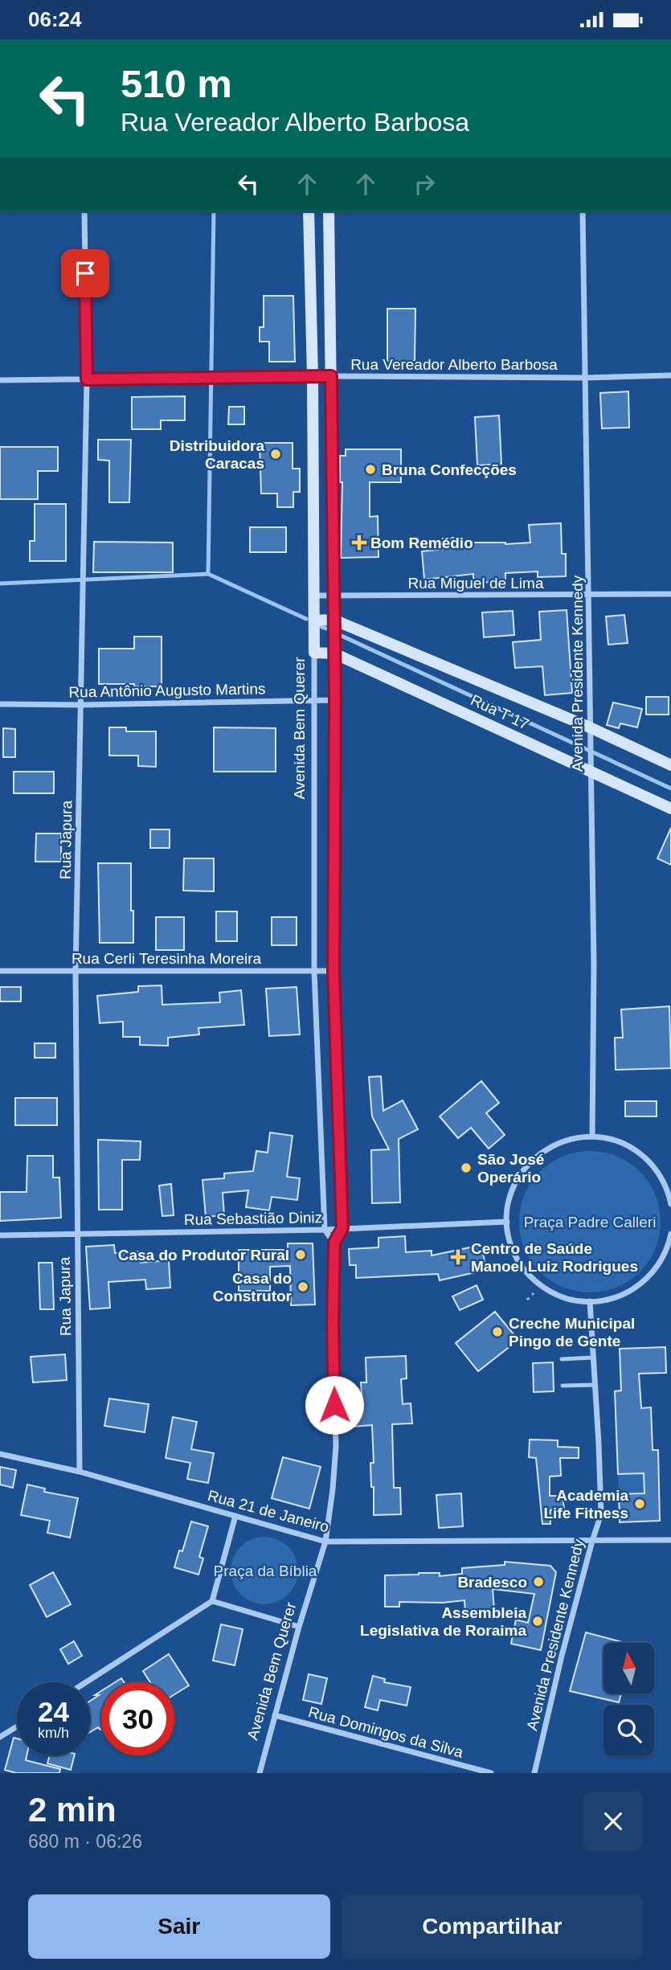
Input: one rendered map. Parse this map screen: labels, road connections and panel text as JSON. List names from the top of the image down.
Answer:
{
  "streets": {
    "street": [
      "Rua Vereador Alberto Barbosa",
      "Rua Miguel de Lima",
      "Avenida Presidente Kennedy",
      "Rua Antônio Augusto Martins",
      "Rua T 17",
      "Avenida Bem Querer",
      "Rua Japura",
      "Rua Cerli Teresinha Moreira",
      "Rua Sebastião Diniz",
      "Rua 21 de Janeiro",
      "Rua Domingos da Silva"
    ]
  },
  "crossings": [
    ["Rua Vereador Alberto Barbosa", "Avenida Presidente Kennedy"],
    ["Rua Vereador Alberto Barbosa", "Avenida Bem Querer"],
    ["Rua Vereador Alberto Barbosa", "Rua Japura"],
    ["Rua Miguel de Lima", "Avenida Presidente Kennedy"],
    ["Rua Miguel de Lima", "Avenida Bem Querer"],
    ["Avenida Presidente Kennedy", "Rua T 17"],
    ["Avenida Presidente Kennedy", "Rua 21 de Janeiro"],
    ["Rua Antônio Augusto Martins", "Avenida Bem Querer"],
    ["Rua Antônio Augusto Martins", "Rua Japura"],
    ["Rua T 17", "Avenida Bem Querer"],
    ["Avenida Bem Querer", "Rua Cerli Teresinha Moreira"],
    ["Avenida Bem Querer", "Rua Sebastião Diniz"],
    ["Avenida Bem Querer", "Rua 21 de Janeiro"],
    ["Avenida Bem Querer", "Rua Domingos da Silva"],
    ["Rua Japura", "Rua Cerli Teresinha Moreira"],
    ["Rua Japura", "Rua Sebastião Diniz"],
    ["Rua Japura", "Rua 21 de Janeiro"]
  ],
  "parks": ["Praça Padre Calleri", "Praça da Bíblia"],
  "places": {
    "other": [
      "Distribuidora Caracas",
      "Bruna Confecções",
      "São José Operário",
      "Casa do Produtor Rural",
      "Casa do Construtor",
      "Creche Municipal Pingo de Gente",
      "Academia Life Fitness",
      "Bradesco",
      "Assembleia Legislativa de Roraima"
    ],
    "health": ["Bom Remédio", "Centro de Saúde Manoel Luiz Rodrigues"]
  },
  "north": "top",
  "page": {
    "status": "06:24",
    "turn": ["510 m", "Rua Vereador Alberto Barbosa"],
    "speed": "24 km/h",
    "limit": "30",
    "heading": ["2 min", "680 m · 06:26"],
    "buttons": ["Sair", "Compartilhar"]
  }
}
